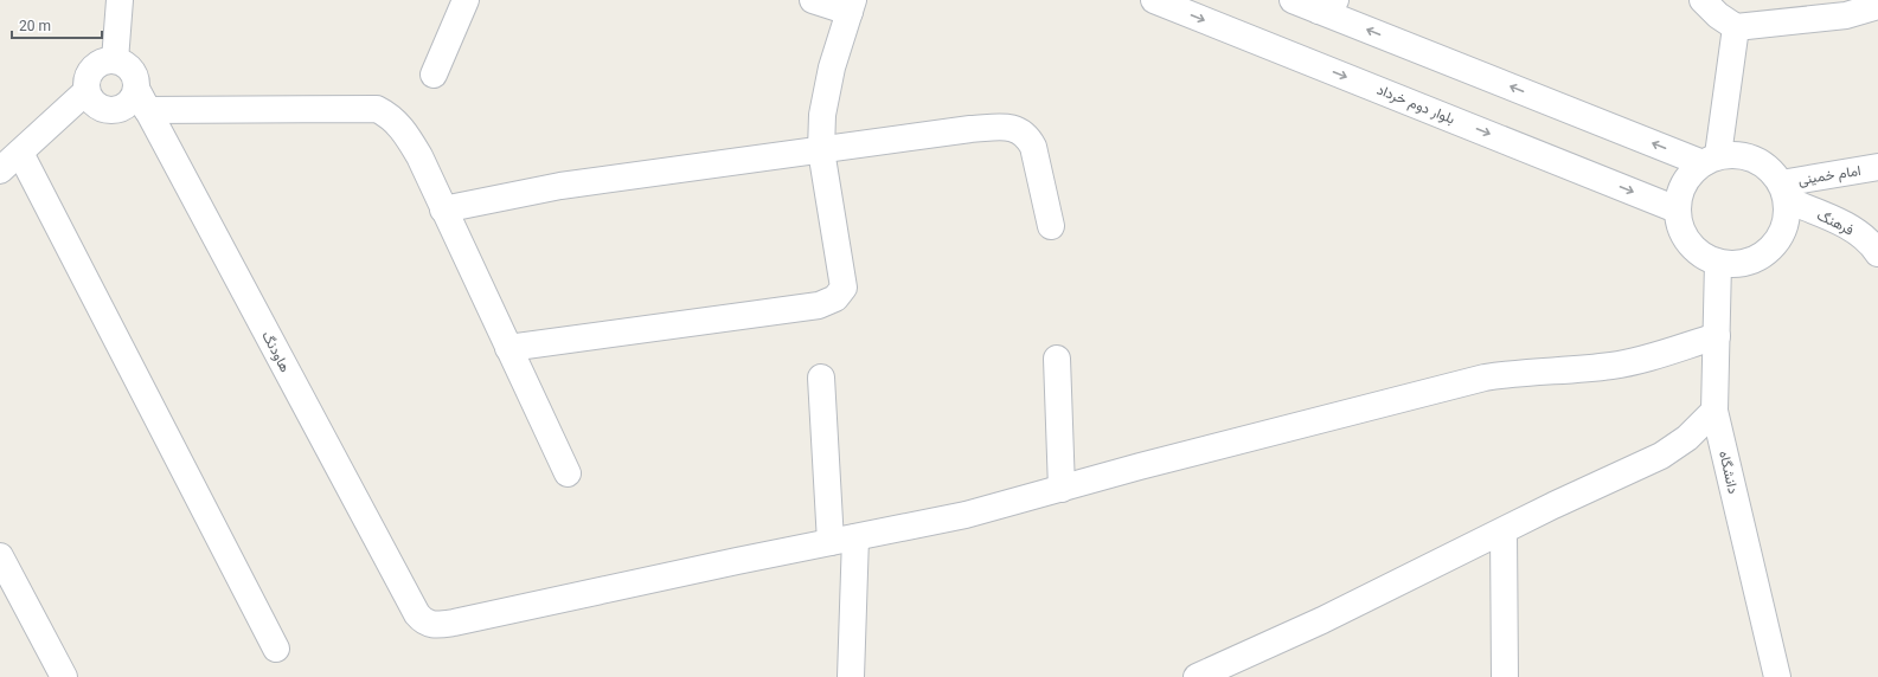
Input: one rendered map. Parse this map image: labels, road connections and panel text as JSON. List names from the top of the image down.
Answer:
{
  "streets": {
    "street": [
      "بلوار دوم خرداد",
      "امام خمینی",
      "فرهنگ",
      "هاودنگ",
      "دانشگاه"
    ]
  },
  "crossings": [
    ["بلوار دوم خرداد", "امام خمینی"],
    ["بلوار دوم خرداد", "فرهنگ"],
    ["بلوار دوم خرداد", "دانشگاه"],
    ["امام خمینی", "فرهنگ"],
    ["امام خمینی", "دانشگاه"],
    ["فرهنگ", "دانشگاه"]
  ],
  "scale_bar": "20 m"
}
